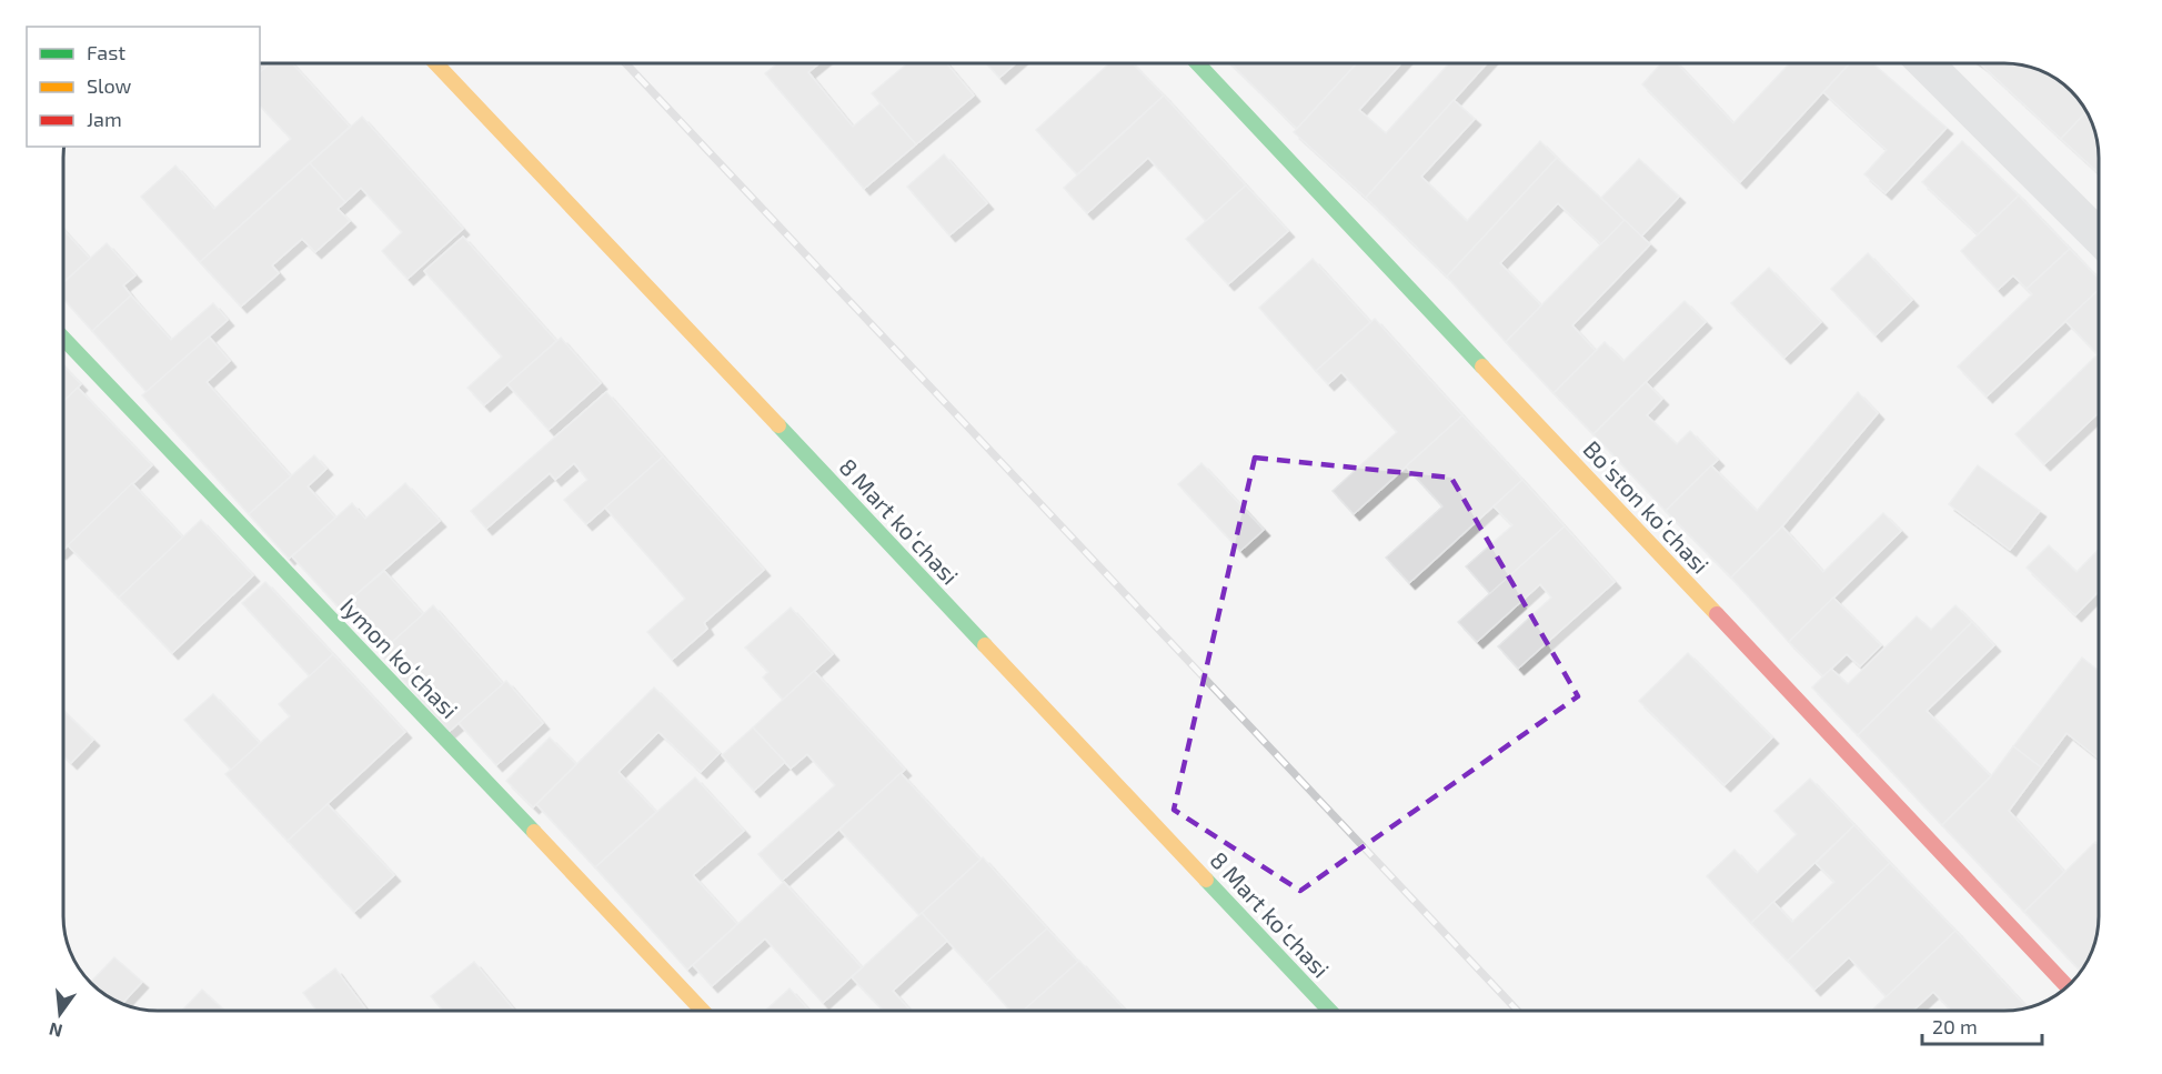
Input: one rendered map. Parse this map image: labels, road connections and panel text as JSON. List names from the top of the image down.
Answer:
{
  "streets": {
    "street": ["Boʻston koʻchasi", "8 Mart koʻchasi", "Iymon koʻchasi"]
  },
  "legend": ["Fast", "Slow", "Jam"],
  "scale_bar": "20 m",
  "north": "bottom"
}
